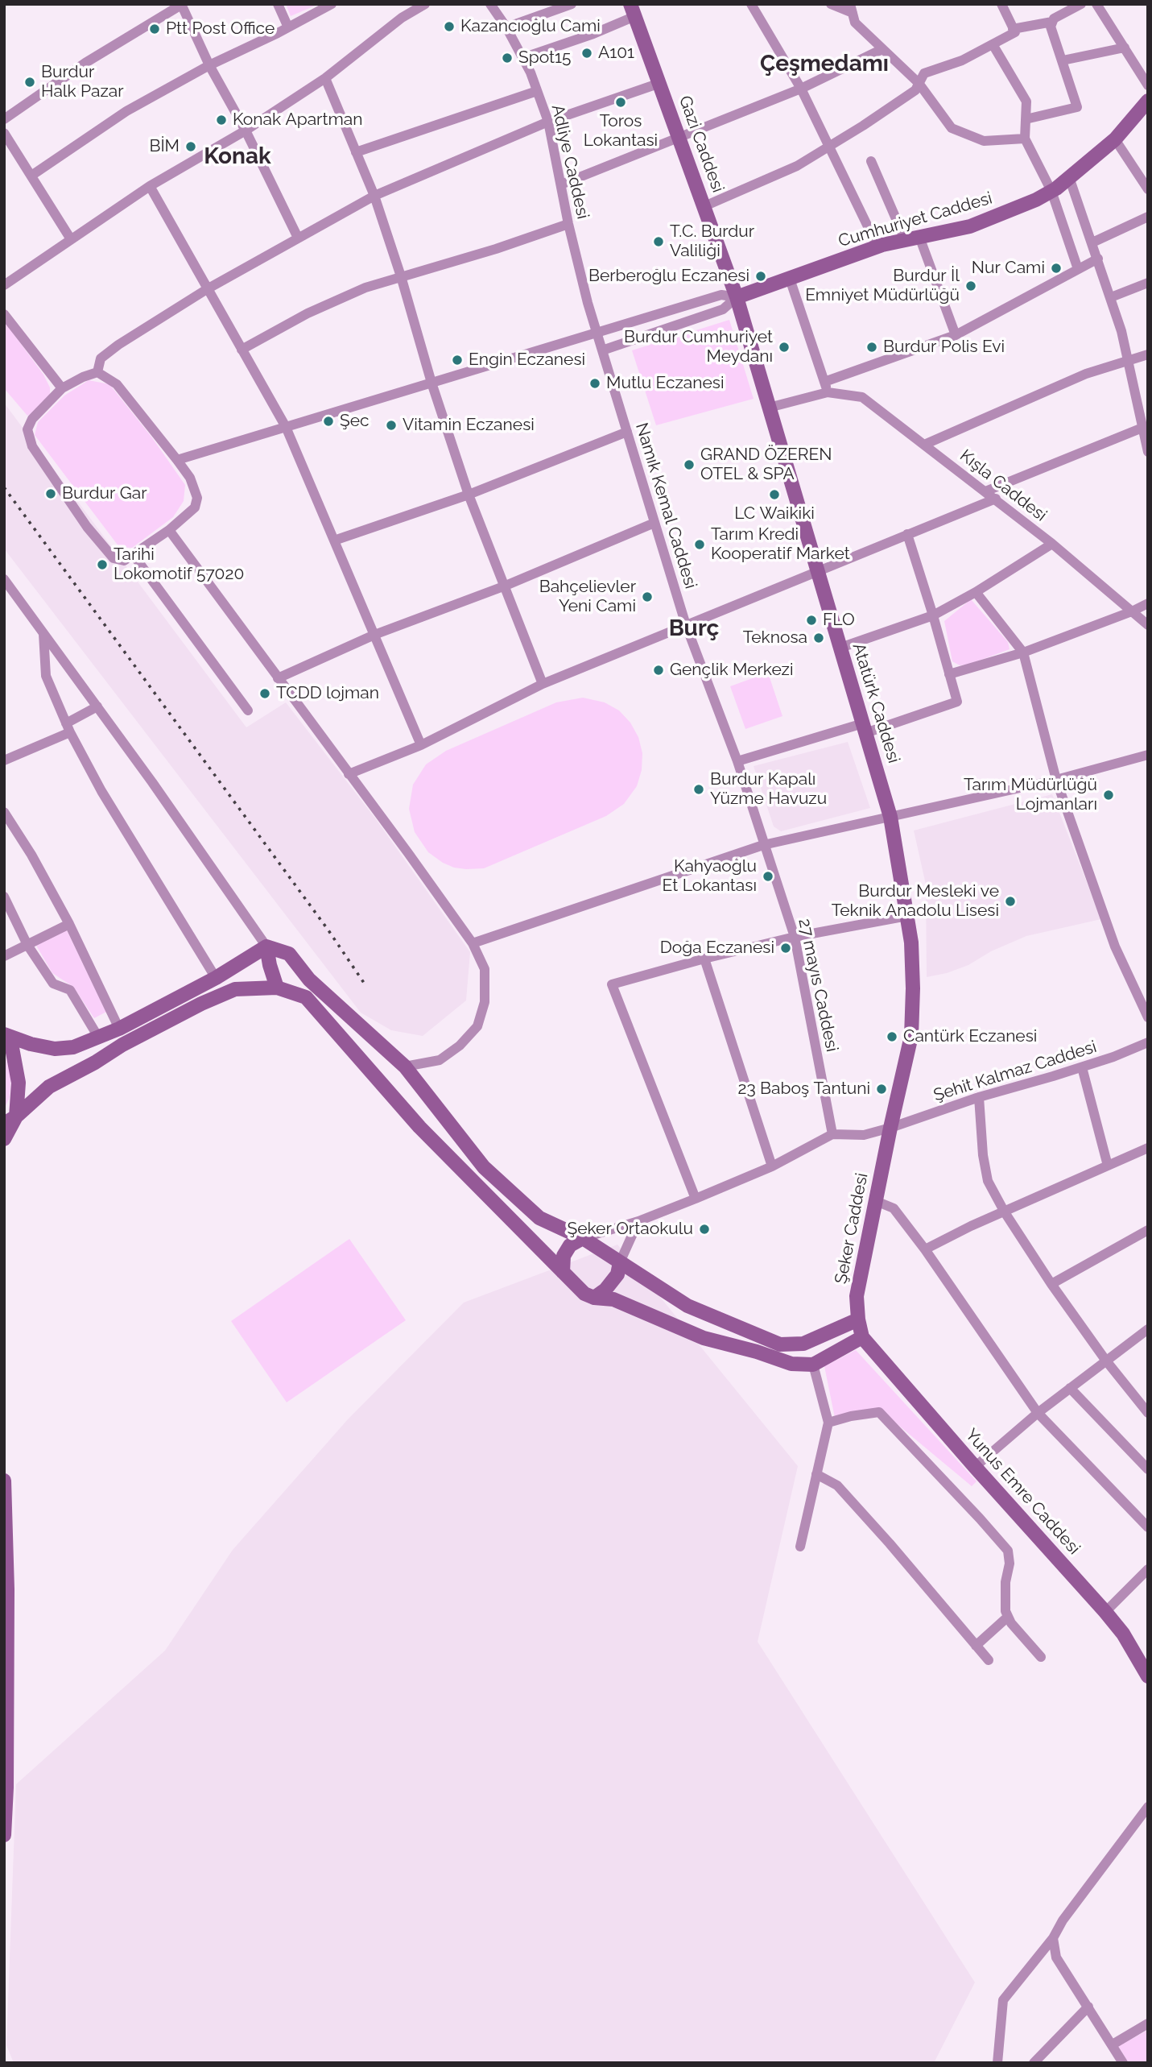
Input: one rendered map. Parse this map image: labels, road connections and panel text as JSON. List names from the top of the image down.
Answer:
{
  "streets": {
    "main road": [
      "Gazi Caddesi",
      "Cumhuriyet Caddesi",
      "Atatürk Caddesi",
      "Şeker Caddesi",
      "Yunus Emre Caddesi"
    ],
    "street": [
      "Adliye Caddesi",
      "Kışla Caddesi",
      "Namık Kemal Caddesi",
      "27 mayıs Caddesi",
      "Şehit Kalmaz Caddesi"
    ]
  },
  "crossings": [
    ["Gazi Caddesi", "Cumhuriyet Caddesi"],
    ["Gazi Caddesi", "Atatürk Caddesi"],
    ["Adliye Caddesi", "Namık Kemal Caddesi"],
    ["Cumhuriyet Caddesi", "Atatürk Caddesi"],
    ["Namık Kemal Caddesi", "27 mayıs Caddesi"],
    ["Atatürk Caddesi", "Şehit Kalmaz Caddesi"],
    ["Atatürk Caddesi", "Şeker Caddesi"],
    ["27 mayıs Caddesi", "Şehit Kalmaz Caddesi"],
    ["Şehit Kalmaz Caddesi", "Şeker Caddesi"],
    ["Şeker Caddesi", "Yunus Emre Caddesi"]
  ],
  "districts": ["Çeşmedamı", "Konak", "Burç"],
  "places": [
    "Kazancıoğlu Cami",
    "Ptt Post Office",
    "A101",
    "Spot15",
    "Burdur Halk Pazar",
    "Toros Lokantasi",
    "Konak Apartman",
    "BİM",
    "T.C. Burdur Valiliği",
    "Nur Cami",
    "Berberoğlu Eczanesi",
    "Burdur İl Emniyet Müdürlüğü",
    "Burdur Cumhuriyet Meydanı",
    "Burdur Polis Evi",
    "Engin Eczanesi",
    "Mutlu Eczanesi",
    "Şec",
    "Vitamin Eczanesi",
    "GRAND ÖZEREN OTEL & SPA",
    "Burdur Gar",
    "LC Waikiki",
    "Tarım Kredi Kooperatif Market",
    "Tarihi Lokomotif 57020",
    "Bahçelievler Yeni Cami",
    "FLO",
    "Teknosa",
    "Gençlik Merkezi",
    "TCDD lojman",
    "Burdur Kapalı Yüzme Havuzu",
    "Tarım Müdürlüğü Lojmanları",
    "Kahyaoğlu Et Lokantası",
    "Burdur Mesleki ve Teknik Anadolu Lisesi",
    "Doğa Eczanesi",
    "Cantürk Eczanesi",
    "23 Baboş Tantuni",
    "Şeker Ortaokulu"
  ]
}
